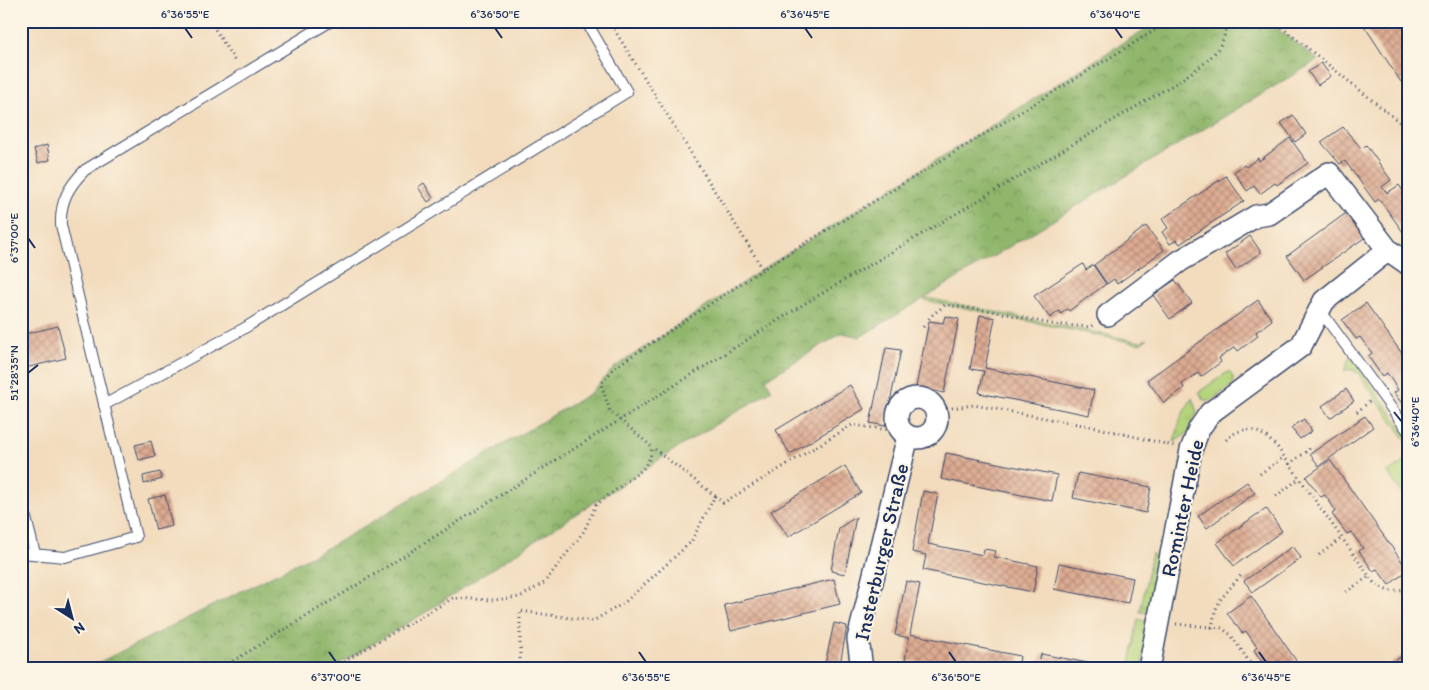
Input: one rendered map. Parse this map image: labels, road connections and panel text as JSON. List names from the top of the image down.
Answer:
{
  "streets": {
    "street": ["Rominter Heide", "Insterburger Straße"]
  },
  "north": "bottom right",
  "coordinates": [
    "6°36'55\"E",
    "6°36'50\"E",
    "6°36'45\"E",
    "6°36'40\"E",
    "6°37'00\"E",
    "51°28'35\"N"
  ]
}
